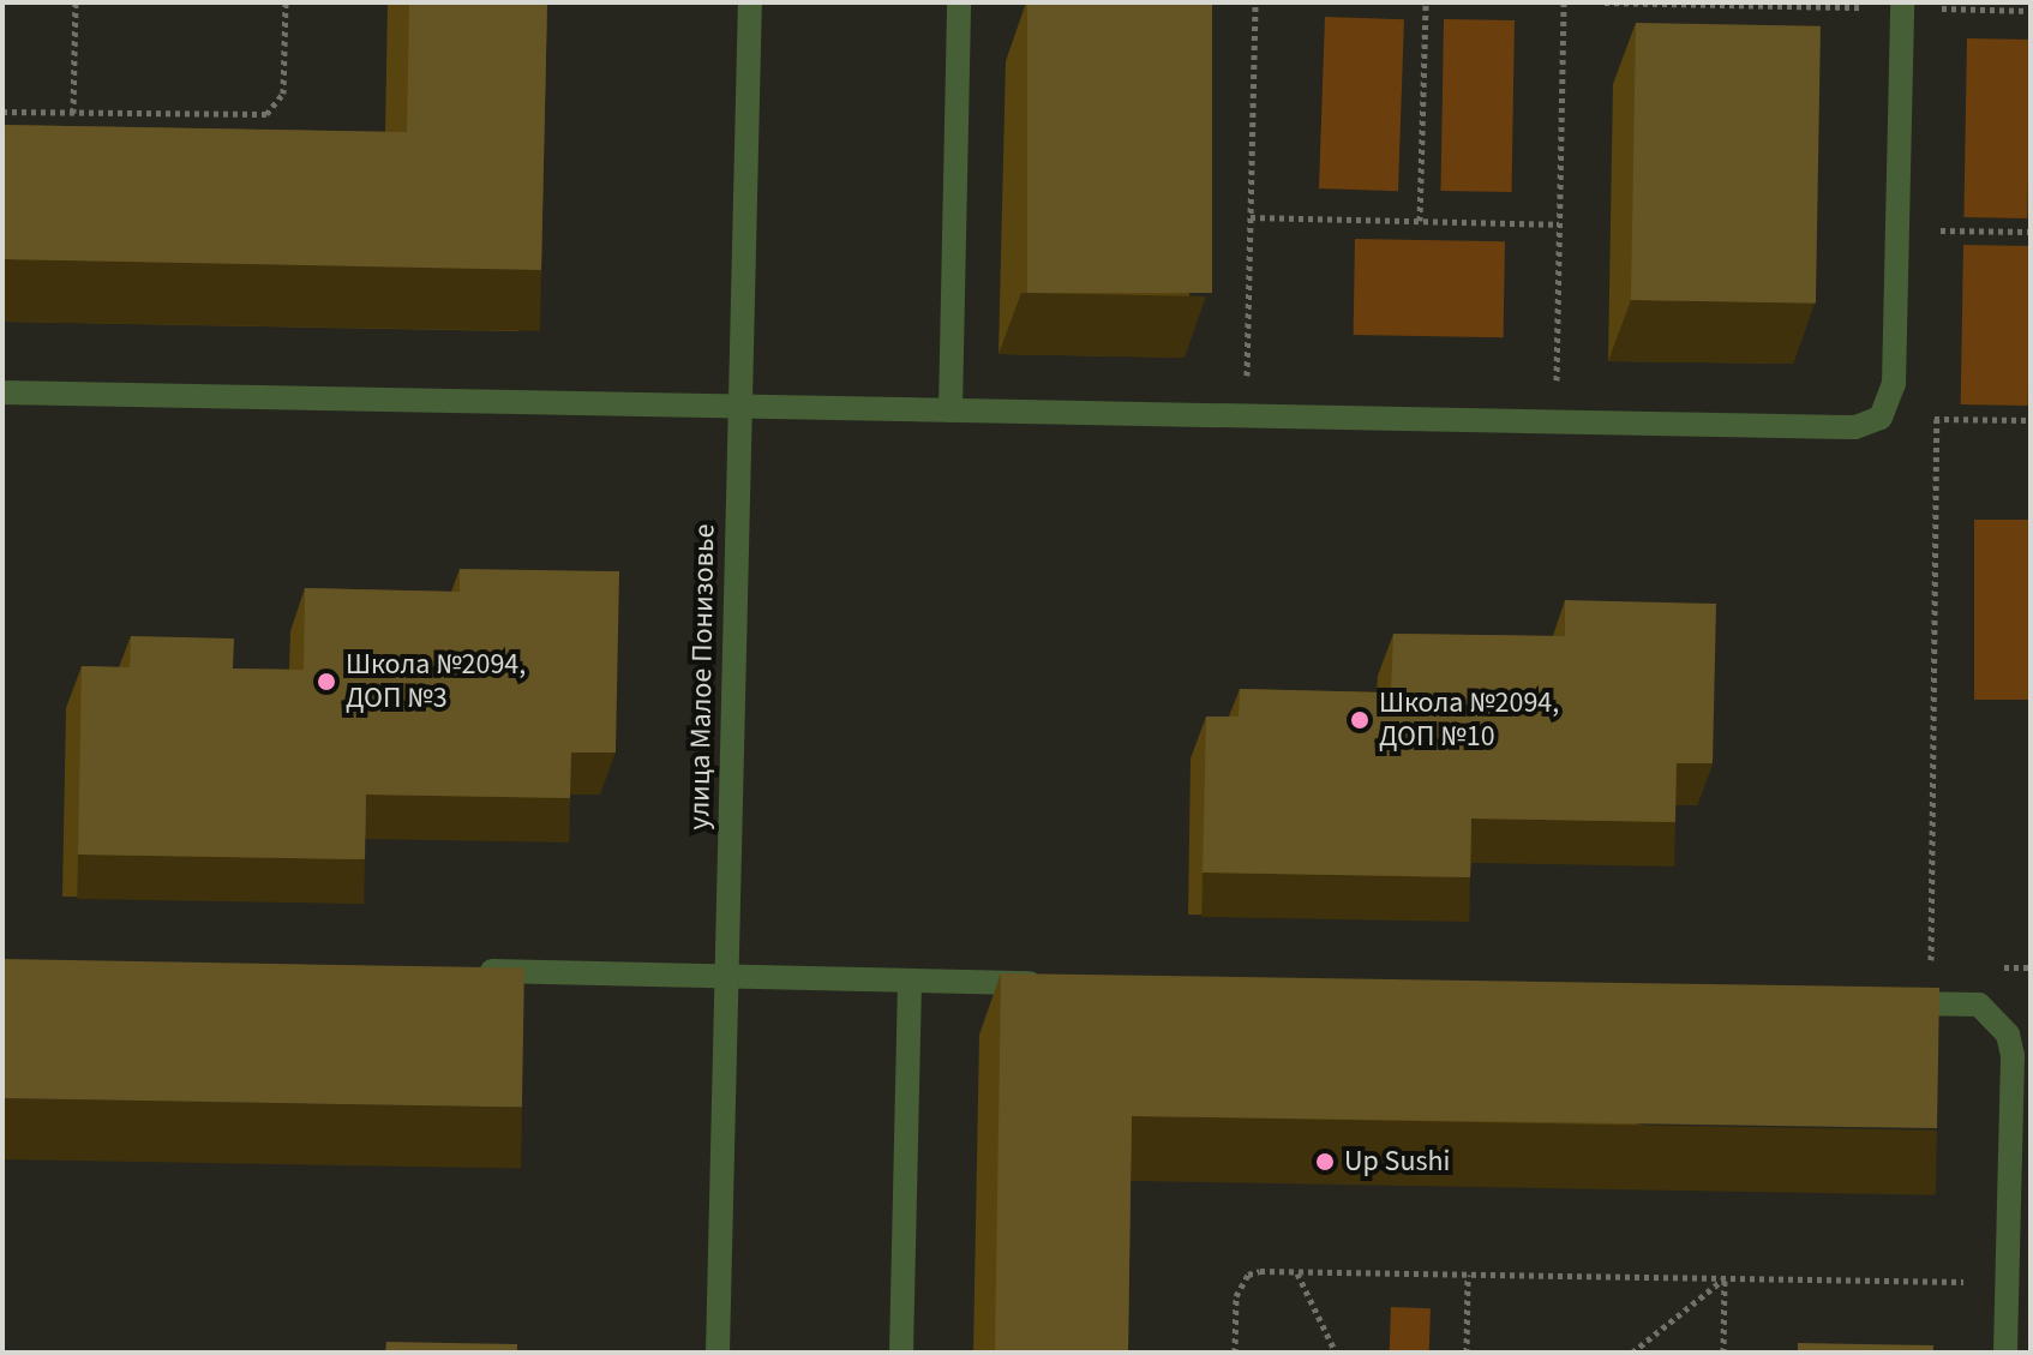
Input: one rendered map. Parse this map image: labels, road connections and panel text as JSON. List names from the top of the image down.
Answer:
{
  "streets": {
    "street": ["улица Малое Понизовье"]
  },
  "places": ["Школа №2094, ДОП №3", "Школа №2094, ДОП №10", "Up Sushi"]
}
